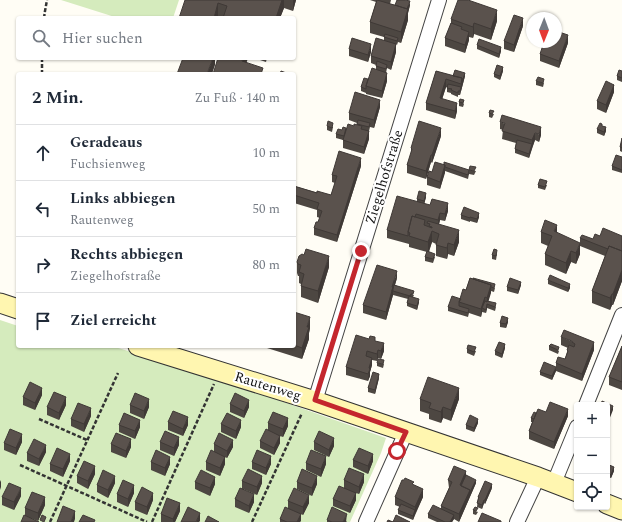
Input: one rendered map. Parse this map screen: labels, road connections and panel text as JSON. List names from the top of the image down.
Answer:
{
  "streets": {
    "street": ["Ziegelhofstraße", "Rautenweg"]
  },
  "crossings": [
    ["Ziegelhofstraße", "Rautenweg"]
  ],
  "north": "bottom",
  "page": {
    "search": "Hier suchen",
    "heading": ["2 Min.", "Zu Fuß · 140 m"],
    "list": [
      ["Geradeaus", "Fuchsienweg", "10 m"],
      ["Links abbiegen", "Rautenweg", "50 m"],
      ["Rechts abbiegen", "Ziegelhofstraße", "80 m"],
      "Ziel erreicht"
    ],
    "map_buttons": ["+", "−"]
  }
}
